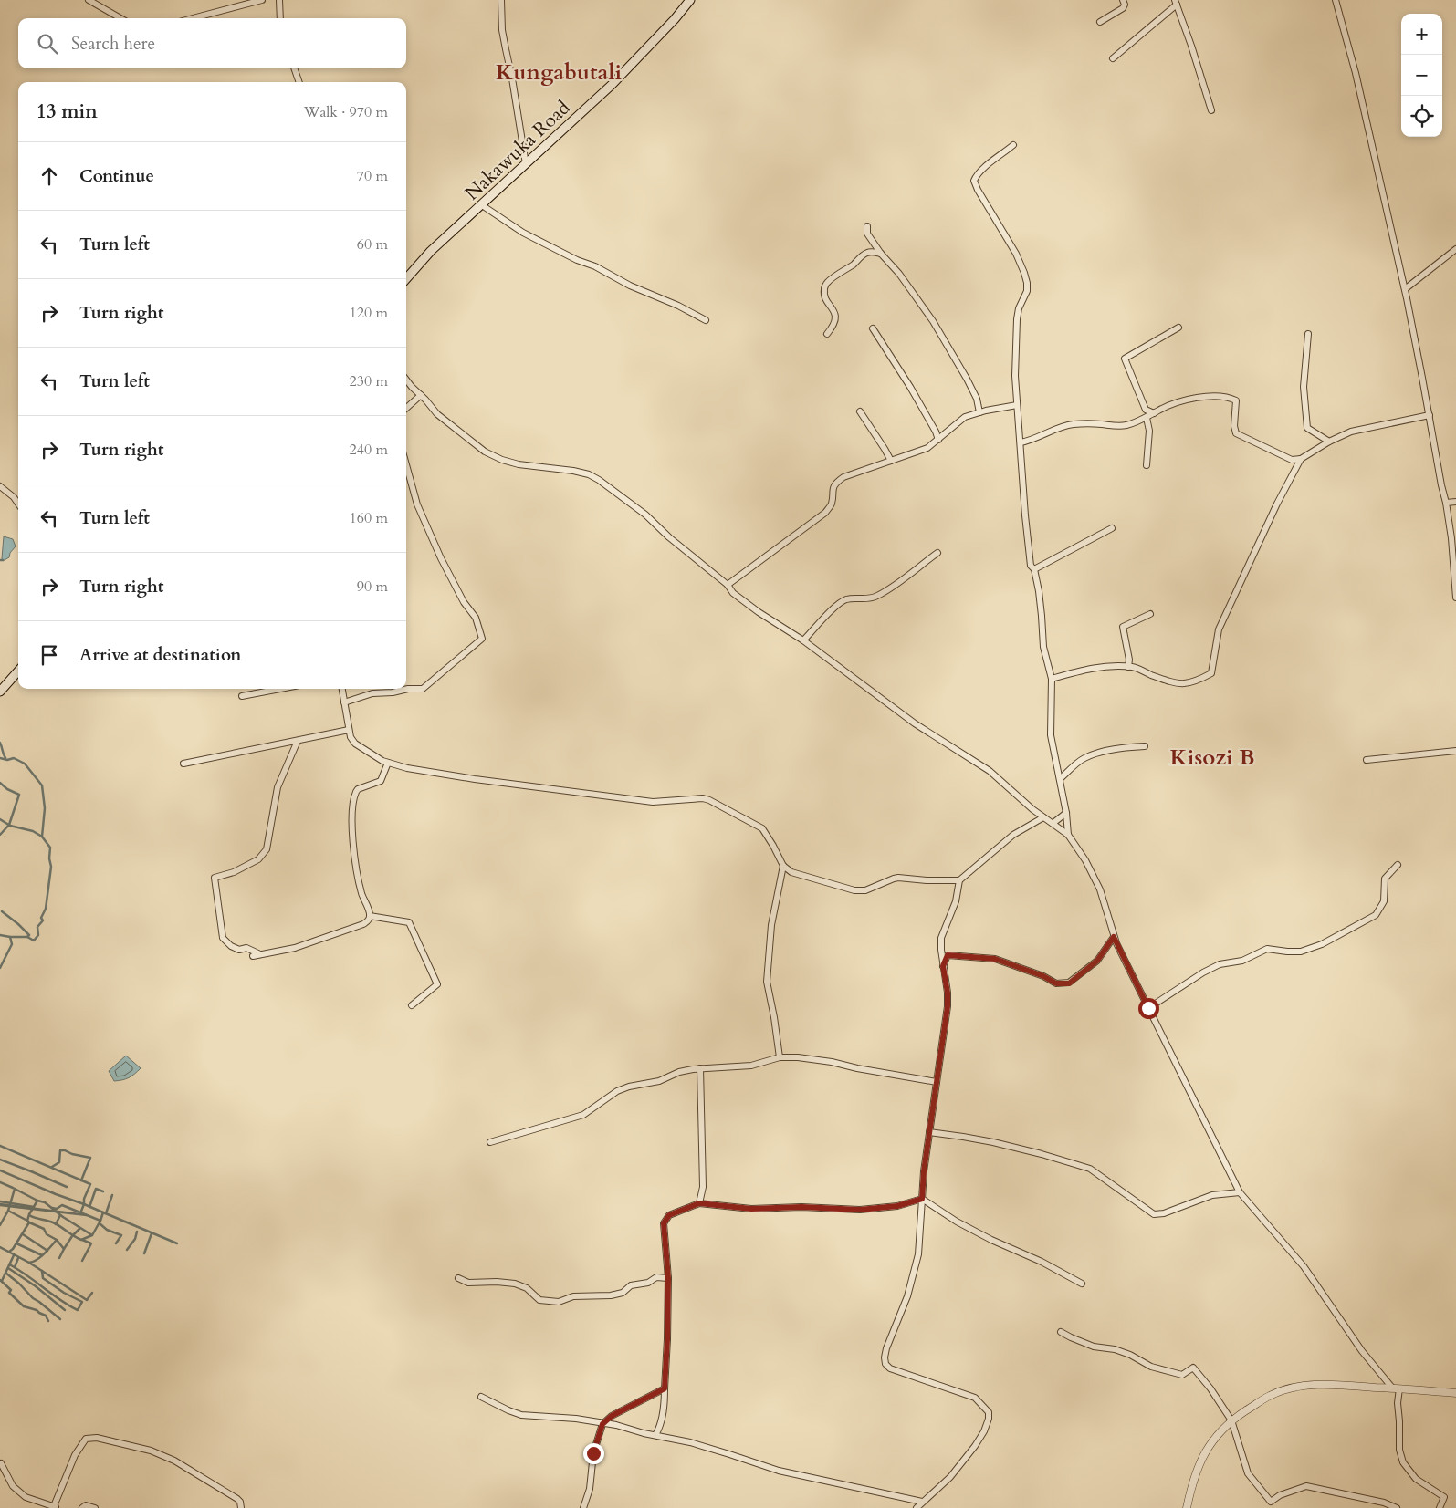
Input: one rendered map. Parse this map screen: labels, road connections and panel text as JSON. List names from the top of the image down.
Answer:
{
  "streets": {
    "main road": ["Nakawuka Road"]
  },
  "districts": ["Kungabutali", "Kisozi B"],
  "page": {
    "map_buttons": ["+", "−"],
    "search": "Search here",
    "heading": ["13 min", "Walk · 970 m"],
    "list": [
      ["Continue", "70 m"],
      ["Turn left", "60 m"],
      ["Turn right", "120 m"],
      ["Turn left", "230 m"],
      ["Turn right", "240 m"],
      ["Turn left", "160 m"],
      ["Turn right", "90 m"],
      "Arrive at destination"
    ]
  }
}
